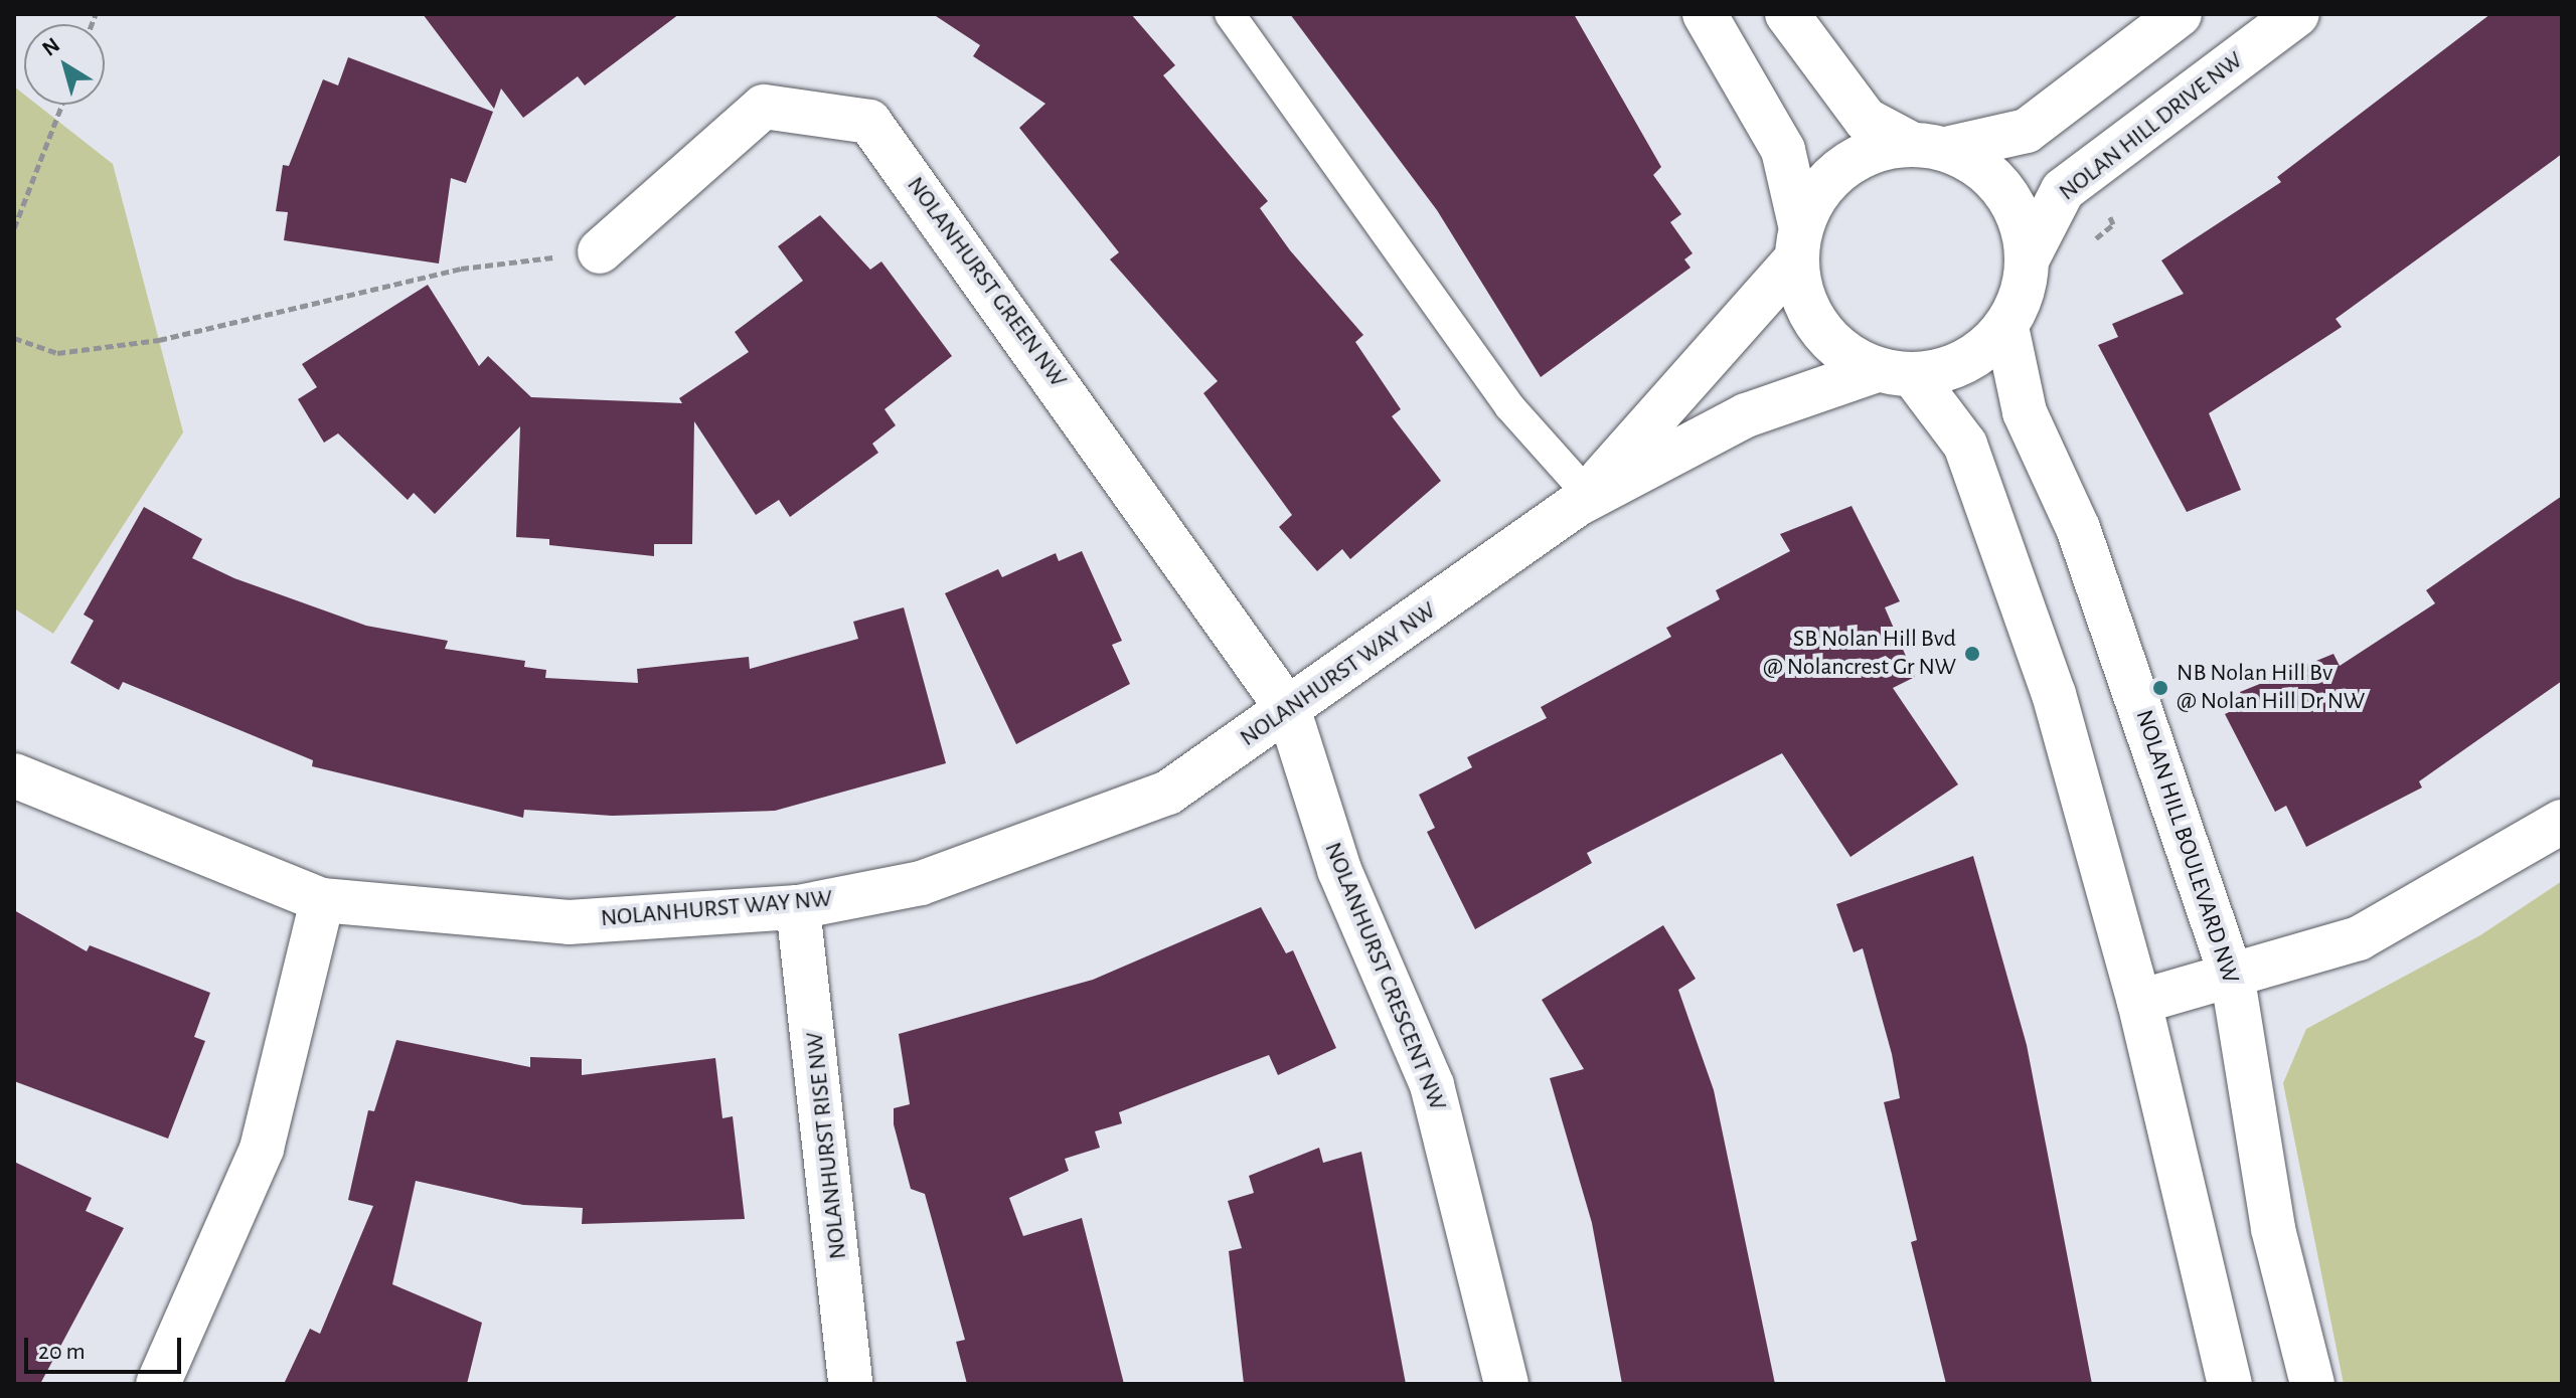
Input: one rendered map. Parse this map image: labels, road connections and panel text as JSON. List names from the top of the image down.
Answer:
{
  "streets": {
    "street": [
      "NOLAN HILL DRIVE NW",
      "NOLANHURST GREEN NW",
      "NOLANHURST WAY NW",
      "NOLAN HILL BOULEVARD NW",
      "NOLANHURST CRESCENT NW",
      "NOLANHURST RISE NW"
    ]
  },
  "crossings": [
    ["NOLAN HILL DRIVE NW", "NOLANHURST WAY NW"],
    ["NOLAN HILL DRIVE NW", "NOLAN HILL BOULEVARD NW"],
    ["NOLANHURST GREEN NW", "NOLANHURST WAY NW"],
    ["NOLANHURST GREEN NW", "NOLANHURST CRESCENT NW"],
    ["NOLANHURST WAY NW", "NOLAN HILL BOULEVARD NW"],
    ["NOLANHURST WAY NW", "NOLANHURST CRESCENT NW"],
    ["NOLANHURST WAY NW", "NOLANHURST RISE NW"]
  ],
  "places": ["SB Nolan Hill Bvd @ Nolancrest Gr NW", "NB Nolan Hill Bv @ Nolan Hill Dr NW"],
  "scale_bar": "20 m",
  "north": "top left"
}
